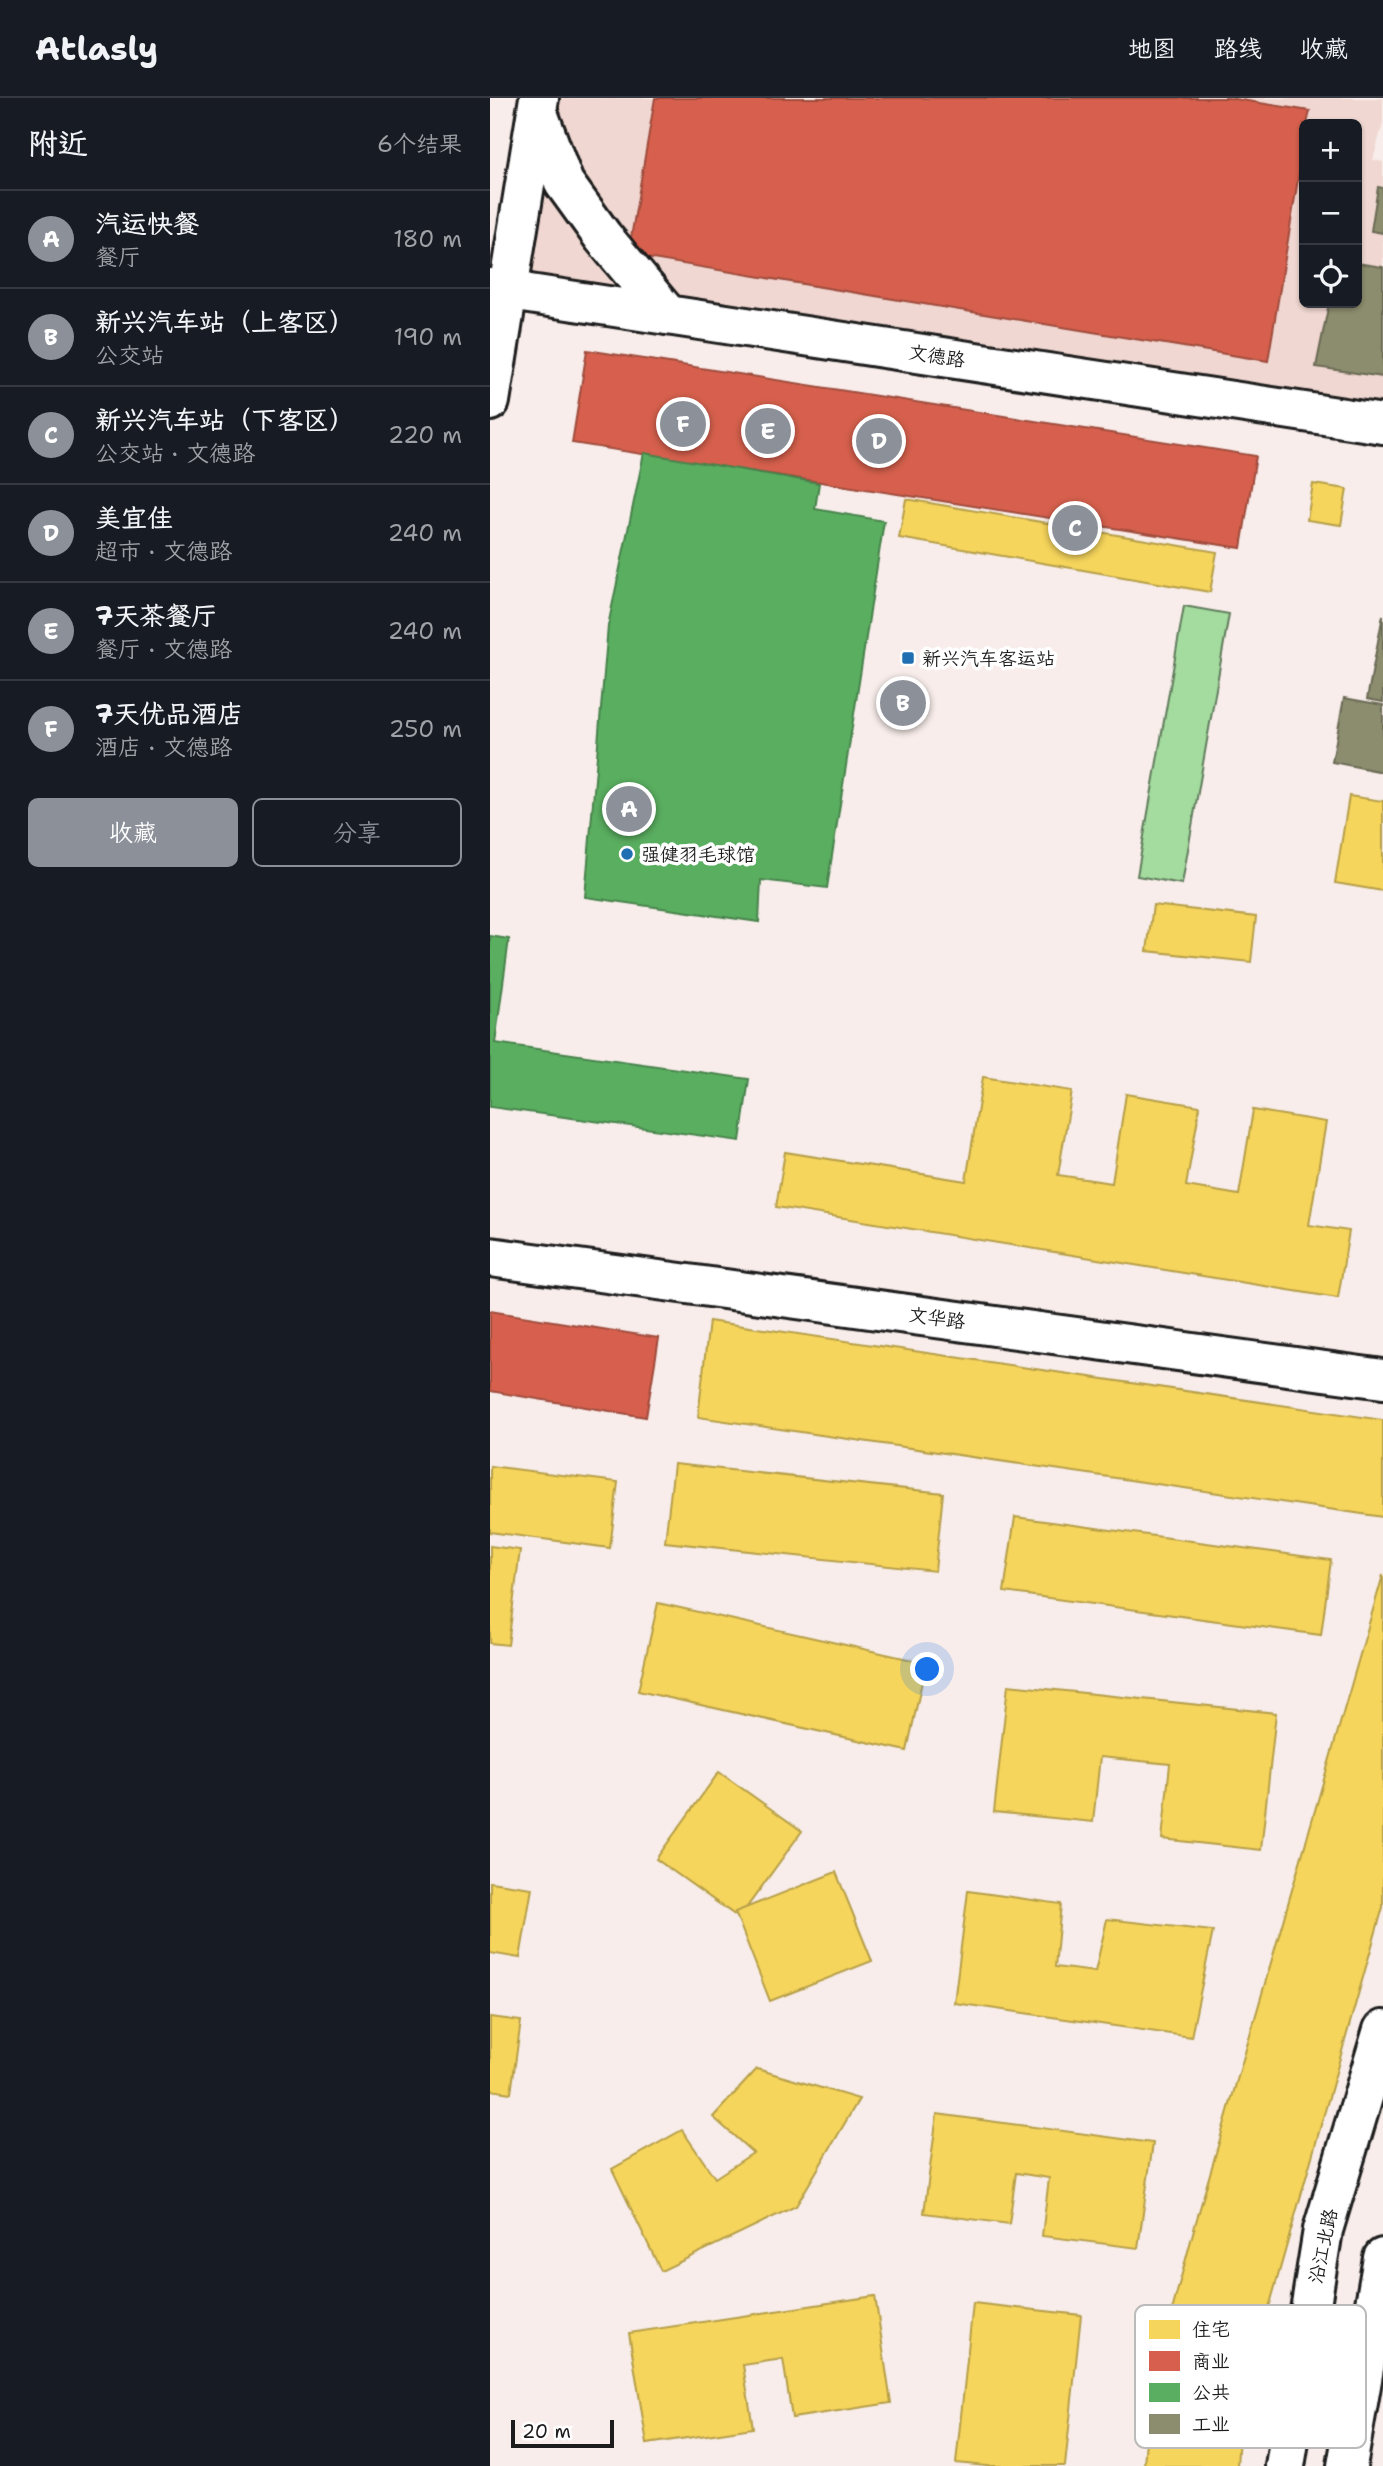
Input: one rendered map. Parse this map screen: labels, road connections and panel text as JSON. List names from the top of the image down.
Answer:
{
  "streets": {
    "street": ["文德路", "文华路", "沿江北路"]
  },
  "places": {
    "transit": ["新兴汽车客运站"],
    "other": ["强健羽毛球馆"]
  },
  "legend": [
    "住宅",
    "商业",
    "公共",
    "工业"
  ],
  "scale_bar": "20 m",
  "page": {
    "header": "Atlasly",
    "nav": ["地图", "路线", "收藏"],
    "heading": ["附近", "6个结果"],
    "map_buttons": ["+", "−"],
    "list": [
      {
        "mark": "A",
        "name": "汽运快餐",
        "note": "餐厅",
        "value": "180 m"
      },
      {
        "mark": "B",
        "name": "新兴汽车站（上客区）",
        "note": "公交站",
        "value": "190 m"
      },
      {
        "mark": "C",
        "name": "新兴汽车站（下客区）",
        "note": "公交站 · 文德路",
        "value": "220 m"
      },
      {
        "mark": "D",
        "name": "美宜佳",
        "note": "超市 · 文德路",
        "value": "240 m"
      },
      {
        "mark": "E",
        "name": "7天茶餐厅",
        "note": "餐厅 · 文德路",
        "value": "240 m"
      },
      {
        "mark": "F",
        "name": "7天优品酒店",
        "note": "酒店 · 文德路",
        "value": "250 m"
      }
    ],
    "pins": [
      "F",
      "E",
      "D",
      "C",
      "B",
      "A"
    ],
    "buttons": ["收藏", "分享"],
    "scale": "20 m"
  }
}
